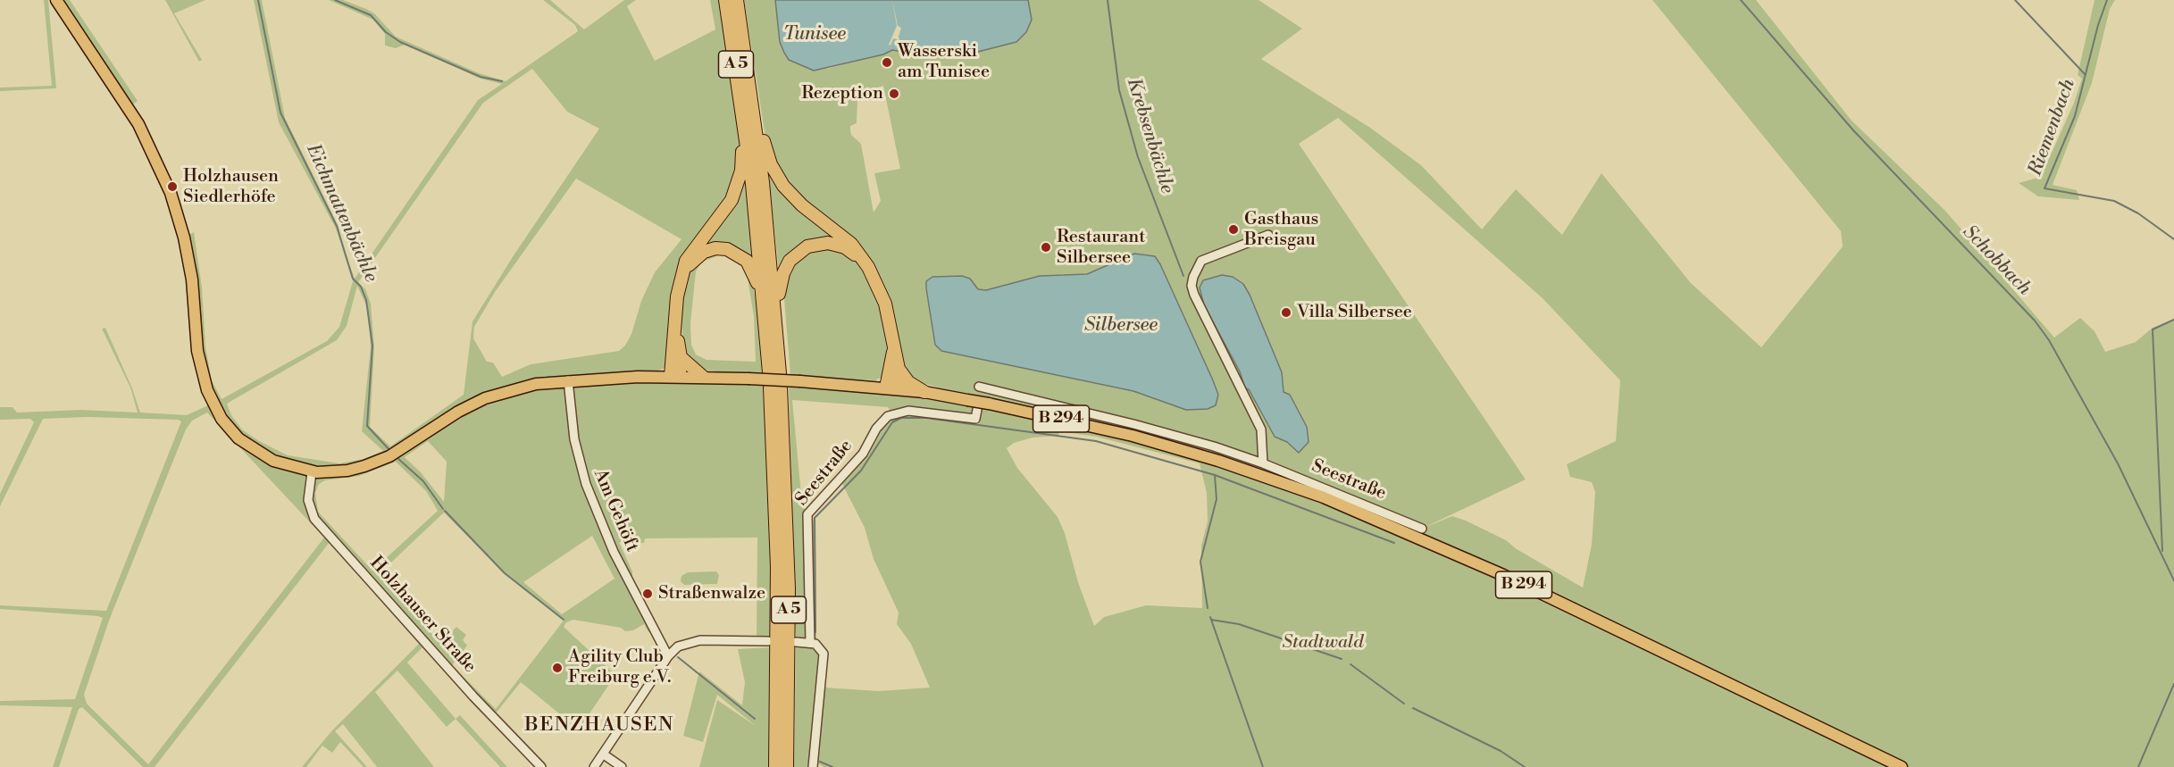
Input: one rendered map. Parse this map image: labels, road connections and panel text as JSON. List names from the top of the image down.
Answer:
{
  "streets": {
    "highway": ["A 5"],
    "main road": ["B 294"],
    "street": ["Seestraße", "Am Gehöft", "Holzhauser Straße"]
  },
  "districts": ["BENZHAUSEN"],
  "water": [
    "Tunisee",
    "Riemenbach",
    "Krebsenbächle",
    "Eichmattenbächle",
    "Schobbach",
    "Silbersee"
  ],
  "parks": ["Stadtwald"],
  "places": [
    "Wasserski am Tunisee",
    "Rezeption",
    "Holzhausen Siedlerhöfe",
    "Gasthaus Breisgau",
    "Restaurant Silbersee",
    "Villa Silbersee",
    "Straßenwalze",
    "Agility Club Freiburg e.V."
  ]
}
